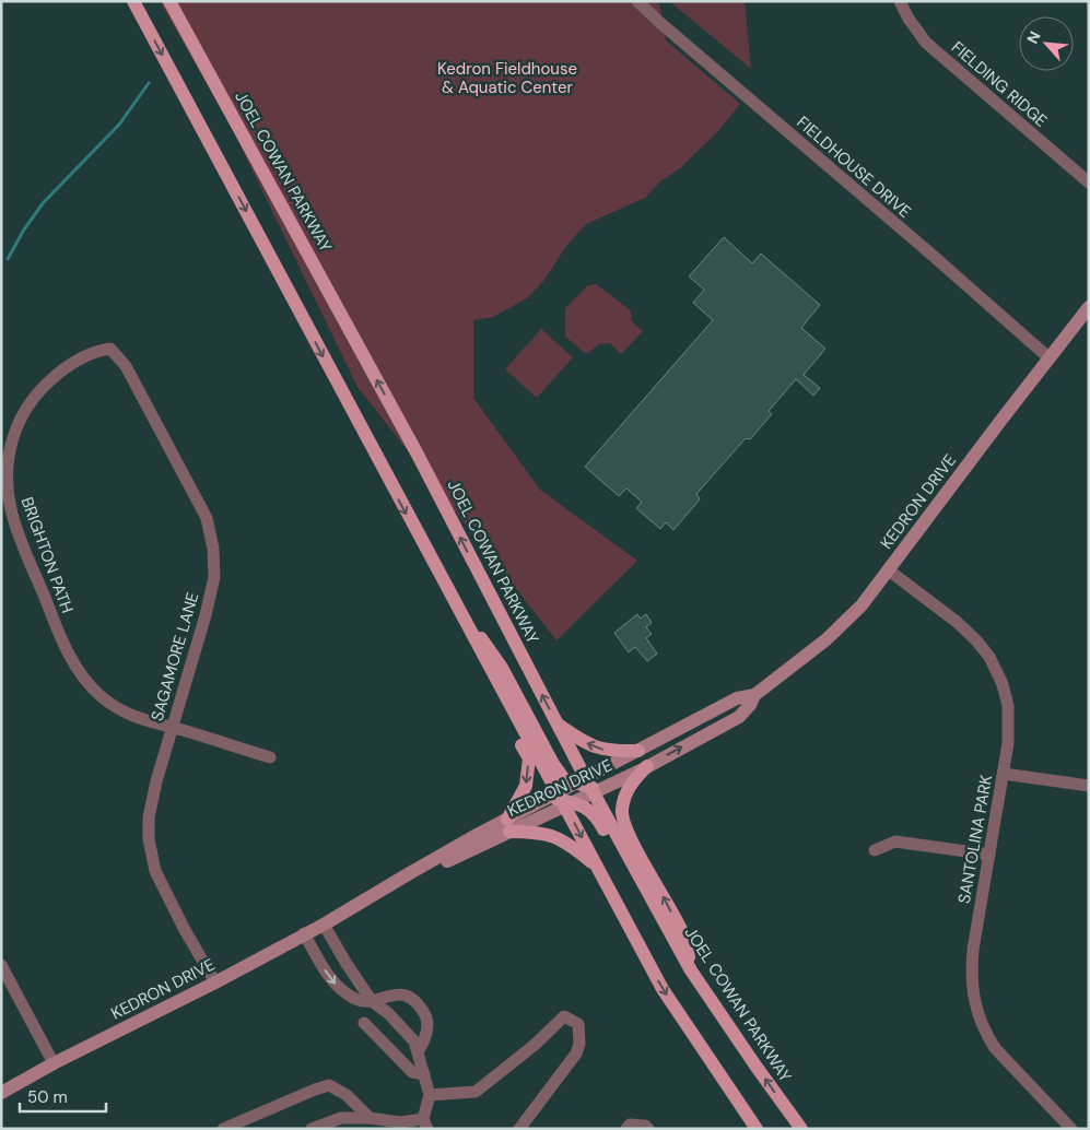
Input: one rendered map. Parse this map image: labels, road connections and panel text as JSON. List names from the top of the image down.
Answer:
{
  "streets": {
    "main road": ["JOEL COWAN PARKWAY"],
    "street": [
      "FIELDING RIDGE",
      "FIELDHOUSE DRIVE",
      "KEDRON DRIVE",
      "BRIGHTON PATH",
      "SAGAMORE LANE",
      "SANTOLINA PARK"
    ]
  },
  "crossings": [
    ["FIELDHOUSE DRIVE", "KEDRON DRIVE"],
    ["JOEL COWAN PARKWAY", "KEDRON DRIVE"],
    ["KEDRON DRIVE", "SAGAMORE LANE"],
    ["KEDRON DRIVE", "SANTOLINA PARK"],
    ["BRIGHTON PATH", "SAGAMORE LANE"]
  ],
  "parks": ["Kedron Fieldhouse & Aquatic Center"],
  "scale_bar": "50 m",
  "north": "top left"
}
